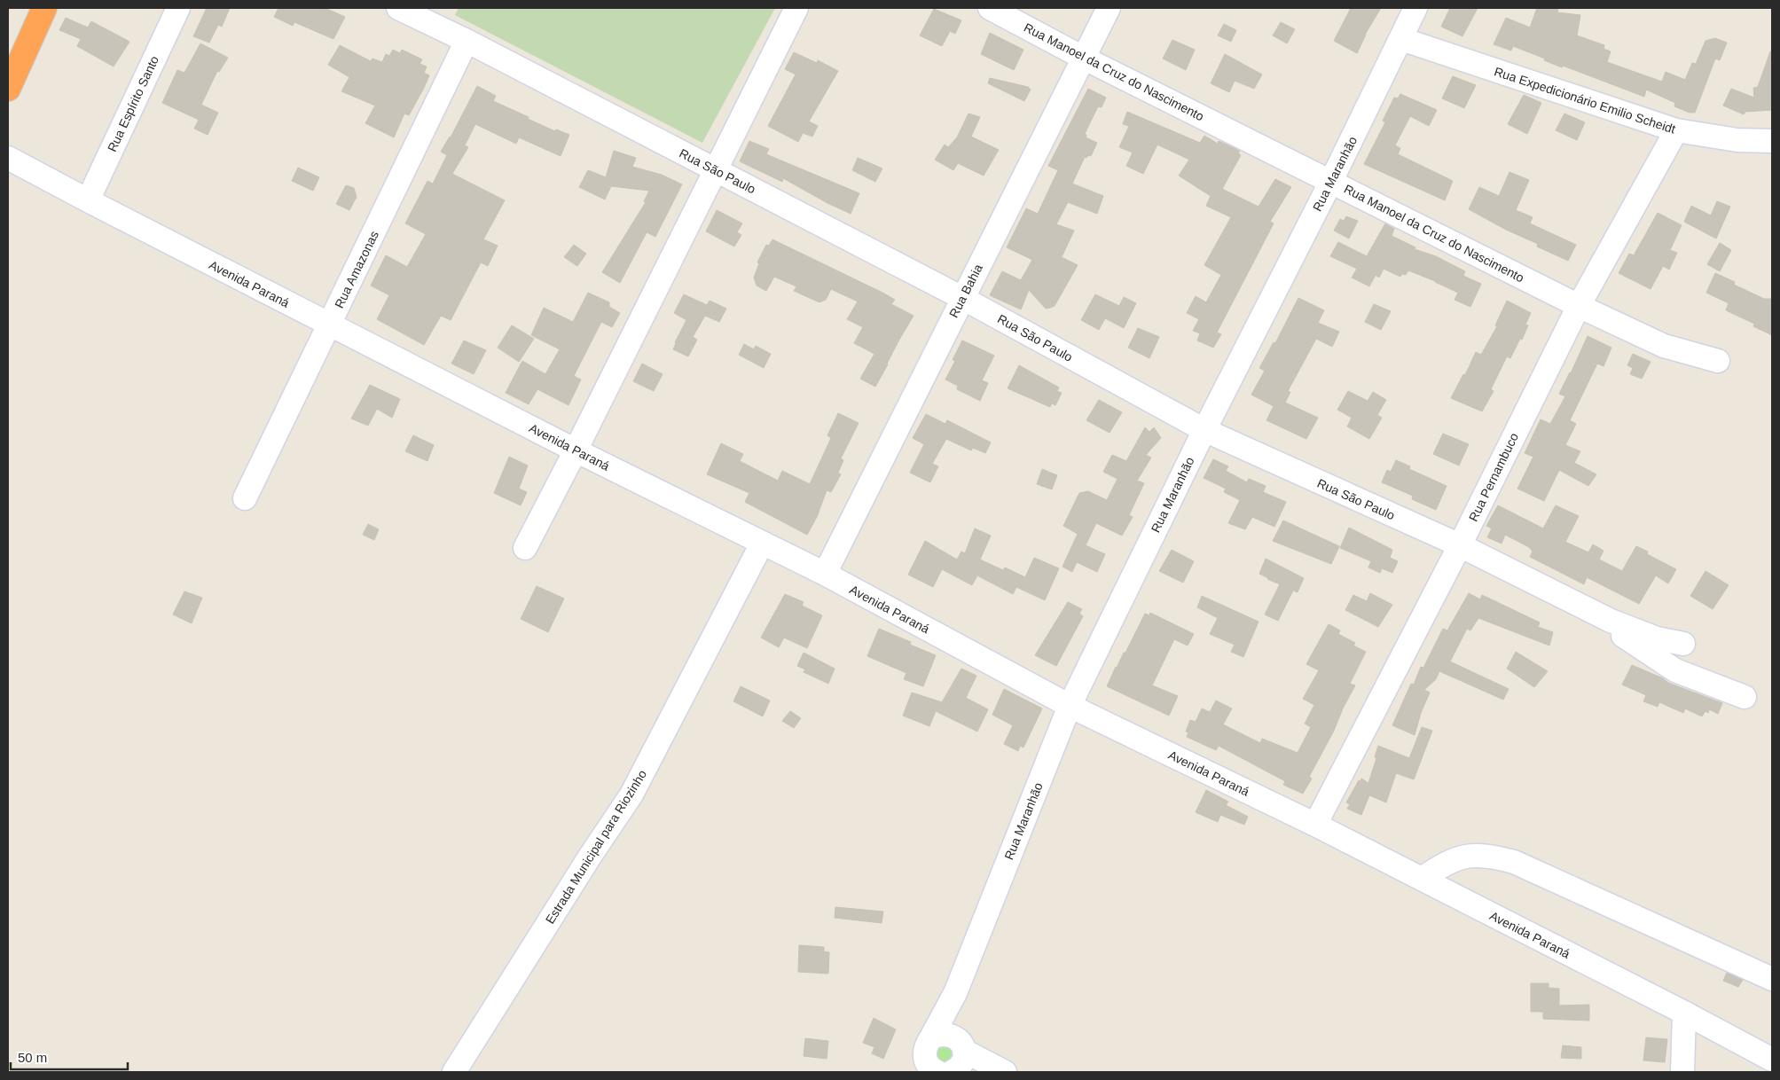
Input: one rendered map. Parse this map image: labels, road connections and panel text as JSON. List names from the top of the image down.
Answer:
{
  "streets": {
    "street": [
      "Rua Manoel da Cruz do Nascimento",
      "Rua Expedicionário Emilio Scheidt",
      "Rua Espírito Santo",
      "Rua São Paulo",
      "Rua Maranhão",
      "Rua Amazonas",
      "Avenida Paraná",
      "Rua Bahia",
      "Rua Pernambuco",
      "Estrada Municipal para Riozinho"
    ]
  },
  "crossings": [
    ["Rua Manoel da Cruz do Nascimento", "Rua Maranhão"],
    ["Rua Manoel da Cruz do Nascimento", "Rua Bahia"],
    ["Rua Manoel da Cruz do Nascimento", "Rua Pernambuco"],
    ["Rua Expedicionário Emilio Scheidt", "Rua Maranhão"],
    ["Rua Expedicionário Emilio Scheidt", "Rua Pernambuco"],
    ["Rua Espírito Santo", "Avenida Paraná"],
    ["Rua São Paulo", "Rua Maranhão"],
    ["Rua São Paulo", "Rua Amazonas"],
    ["Rua São Paulo", "Rua Bahia"],
    ["Rua São Paulo", "Rua Pernambuco"],
    ["Rua Maranhão", "Avenida Paraná"],
    ["Rua Amazonas", "Avenida Paraná"],
    ["Avenida Paraná", "Rua Bahia"],
    ["Avenida Paraná", "Rua Pernambuco"],
    ["Avenida Paraná", "Estrada Municipal para Riozinho"]
  ],
  "scale_bar": "50 m"
}
